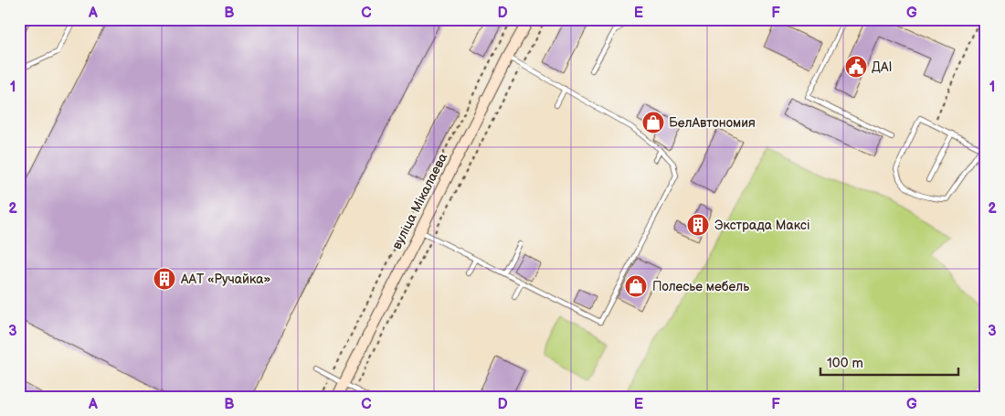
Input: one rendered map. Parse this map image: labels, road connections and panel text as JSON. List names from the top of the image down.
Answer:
{
  "streets": {
    "main road": ["вуліца Мікалаева"]
  },
  "places": {
    "public building": ["ДАІ"],
    "shop": ["БелАвтономия", "Полесье мебель"],
    "building": ["Экстрада Максі", "ААТ «Ручайка»"]
  },
  "scale_bar": "100 m",
  "grid": {
    "columns": [
      "A",
      "B",
      "C",
      "D",
      "E",
      "F",
      "G"
    ],
    "rows": ["1", "2", "3"]
  }
}
